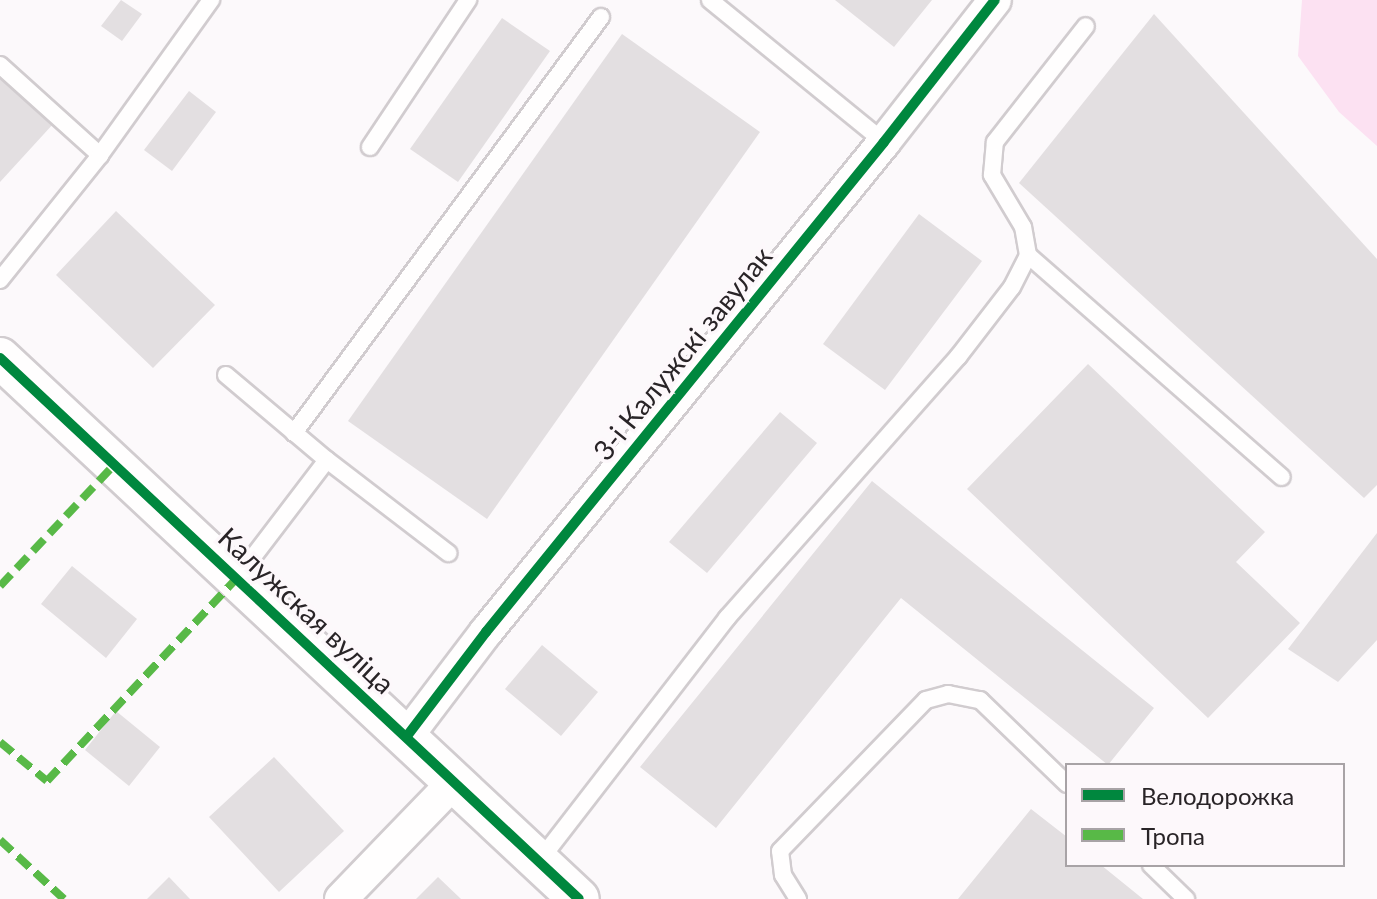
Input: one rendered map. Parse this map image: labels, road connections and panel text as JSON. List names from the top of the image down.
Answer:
{
  "streets": {
    "street": ["3-і Калужскі завулак", "Калужская вуліца"]
  },
  "crossings": [
    ["3-і Калужскі завулак", "Калужская вуліца"]
  ],
  "legend": ["Велодорожка", "Тропа"]
}
